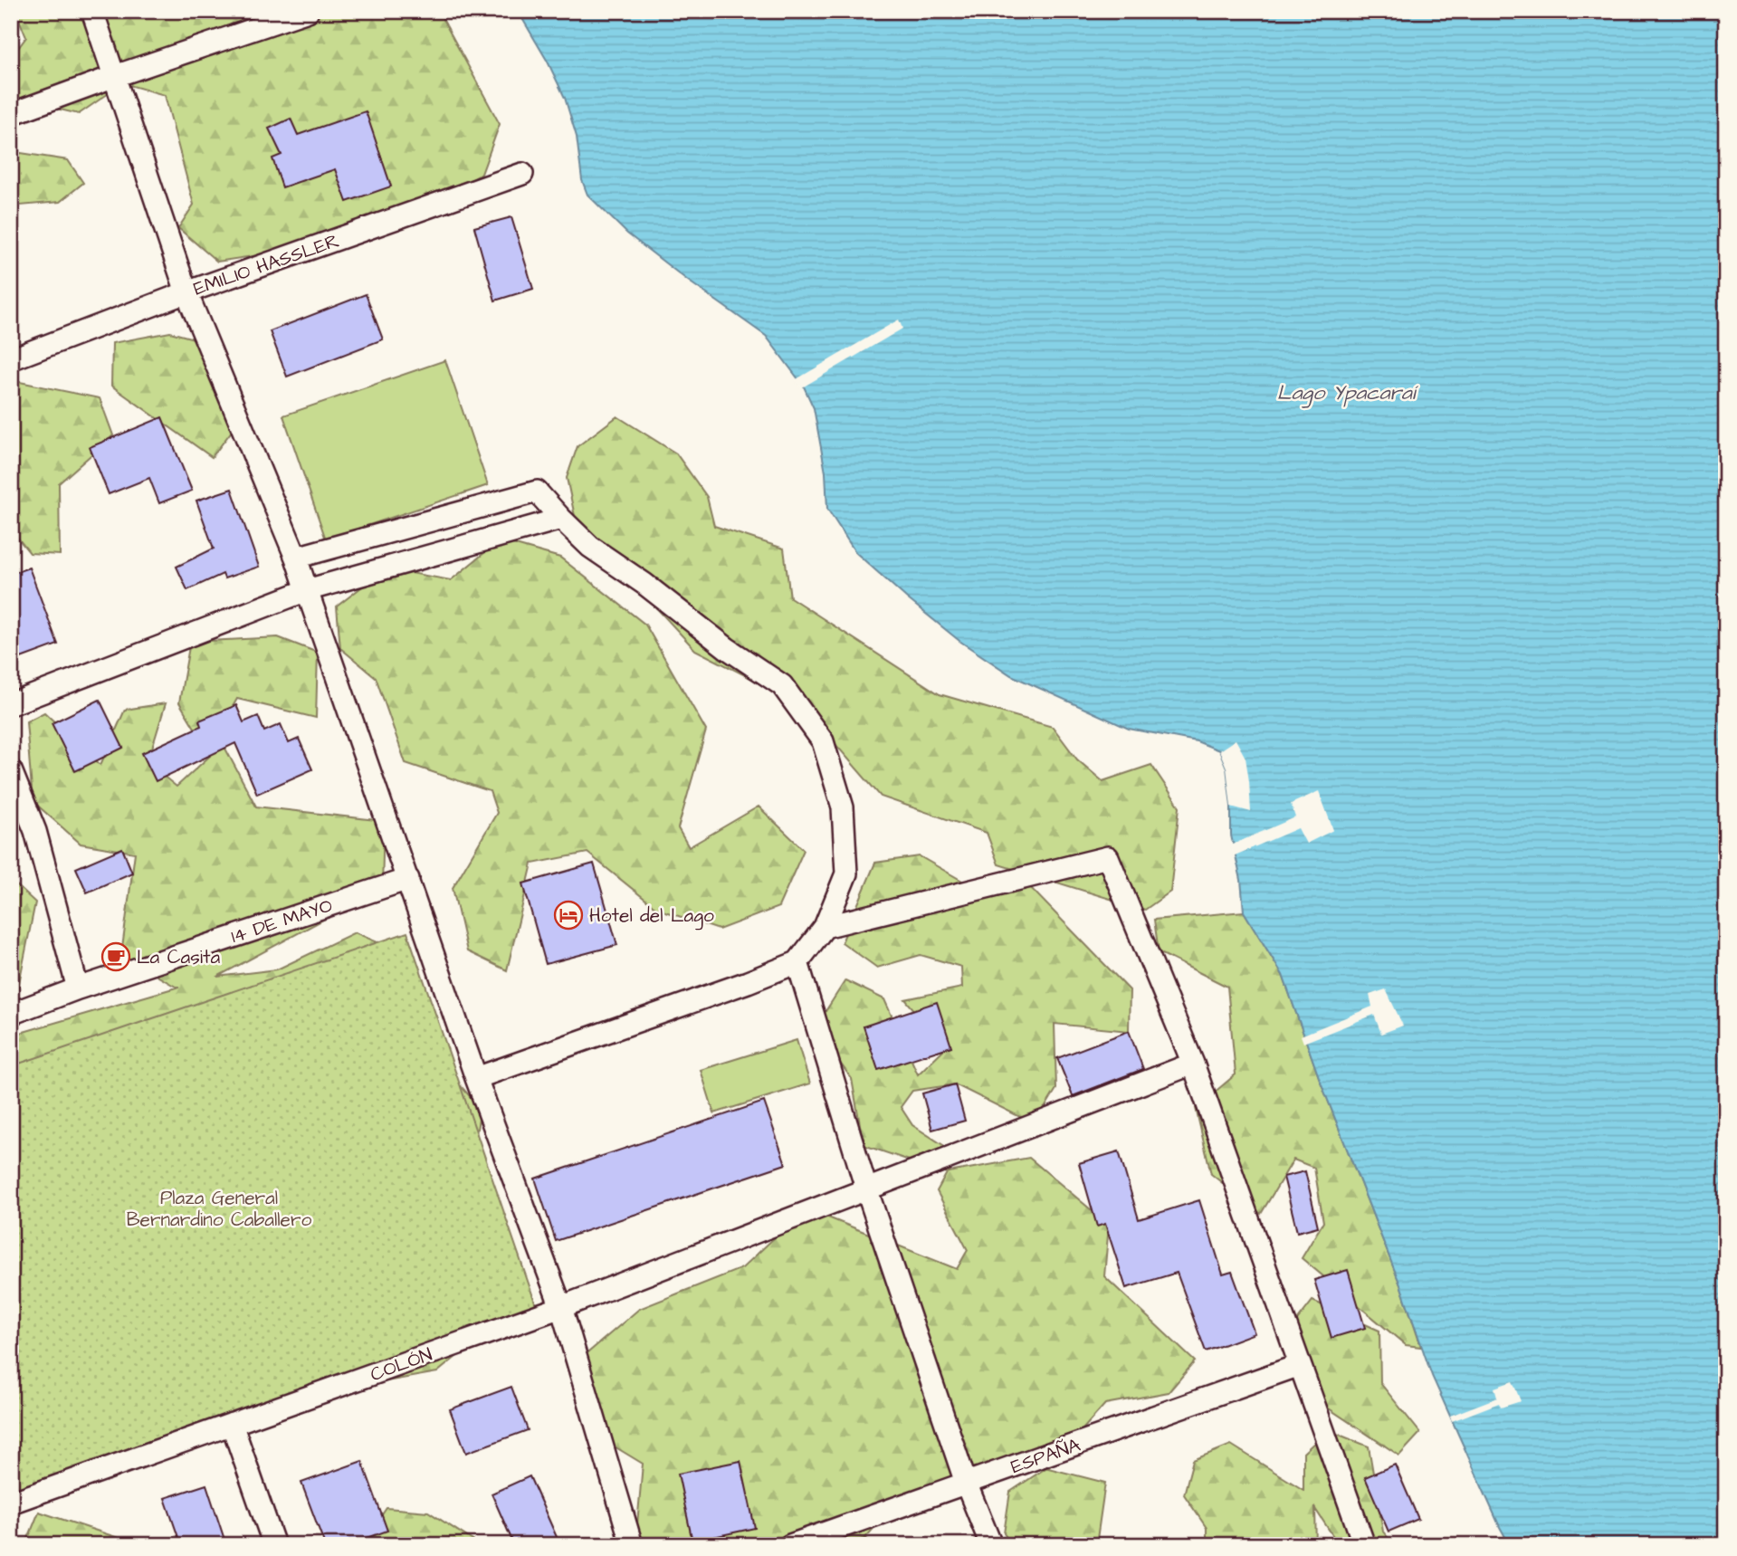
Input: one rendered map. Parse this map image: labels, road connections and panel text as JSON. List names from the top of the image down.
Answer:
{
  "streets": {
    "street": [
      "EMILIO HASSLER",
      "14 DE MAYO",
      "COLÓN",
      "ESPAÑA"
    ]
  },
  "water": ["Lago Ypacaraí"],
  "parks": ["Plaza General Bernardino Caballero"],
  "places": {
    "hotel": ["Hotel del Lago"],
    "cafe": ["La Casita"]
  }
}
